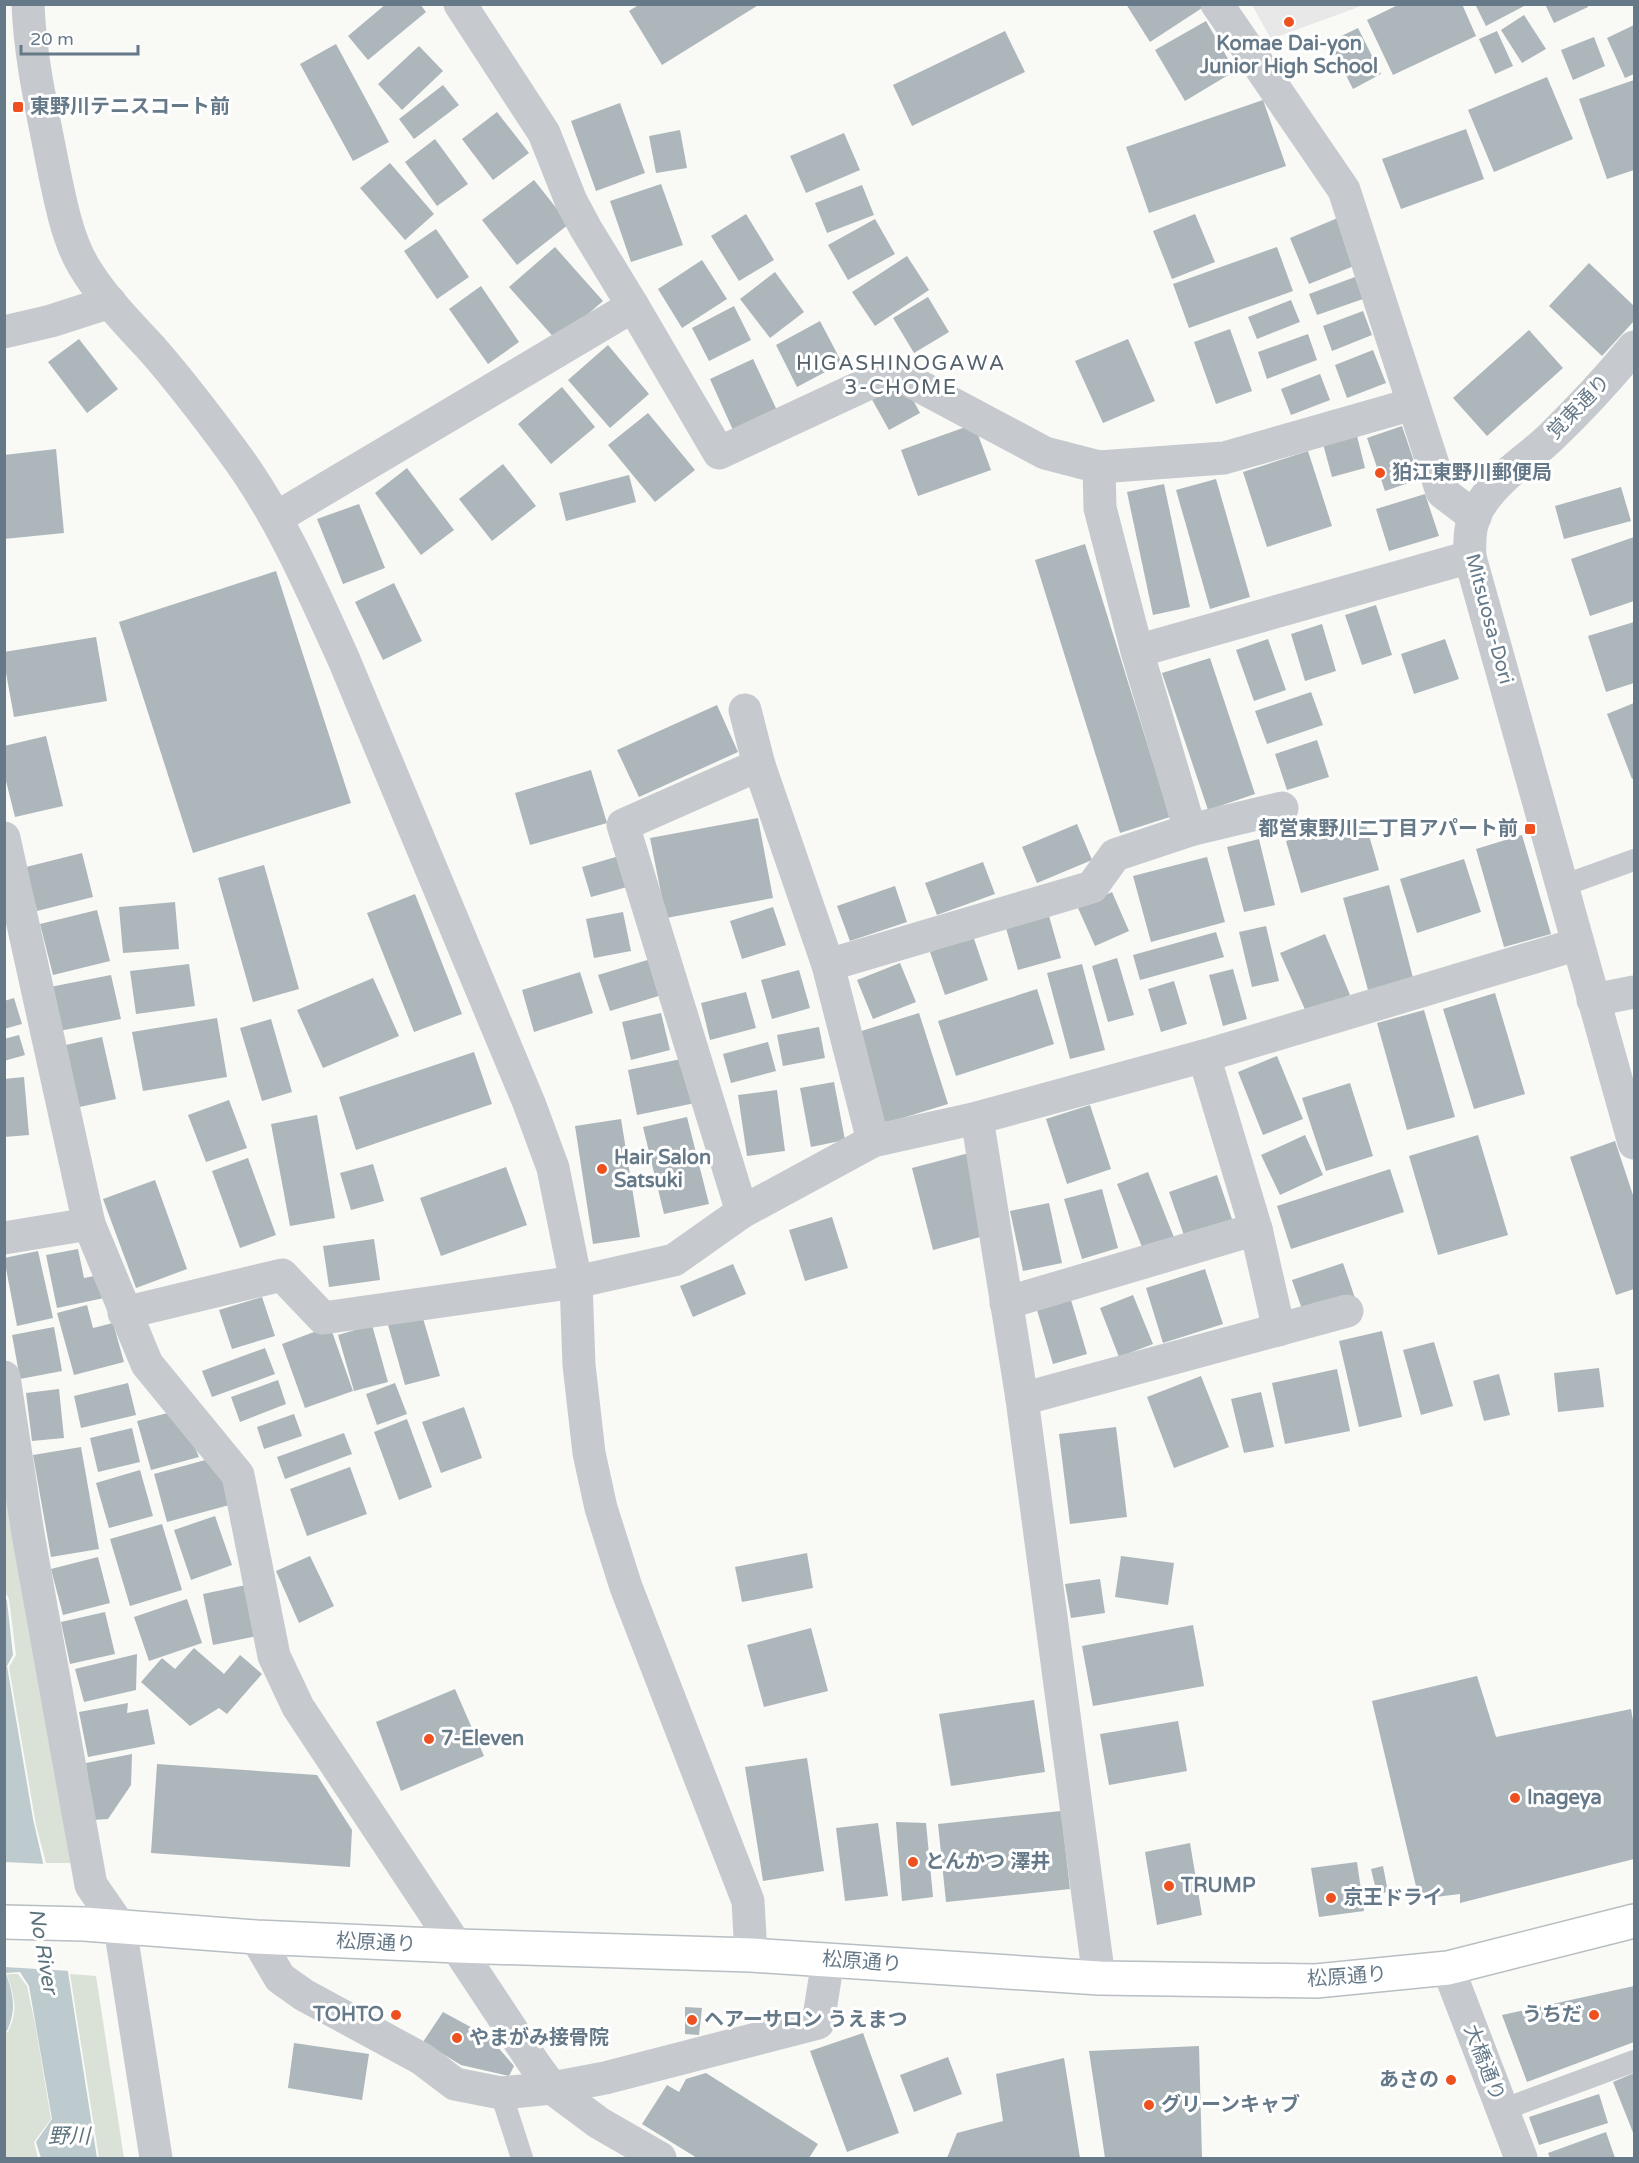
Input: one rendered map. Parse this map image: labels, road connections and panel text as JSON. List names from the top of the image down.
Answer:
{
  "streets": {
    "main road": ["松原通り"],
    "street": ["覚東通り", "Mitsuosa-Dori", "大橋通り"]
  },
  "crossings": [
    ["覚東通り", "Mitsuosa-Dori"],
    ["松原通り", "大橋通り"]
  ],
  "districts": ["HIGASHINOGAWA 3-CHOME"],
  "water": ["No River", "野川"],
  "places": {
    "other": [
      "Komae Dai-yon Junior High School",
      "狛江東野川郵便局",
      "Hair Salon Satsuki",
      "7-Eleven",
      "Inageya",
      "とんかつ 澤井",
      "TRUMP",
      "京王ドライ",
      "TOHTO",
      "うちだ",
      "ヘアーサロン うえまつ",
      "やまがみ接骨院",
      "あさの",
      "グリーンキャブ"
    ],
    "transit": ["東野川テニスコート前", "都営東野川二丁目アパート前"]
  },
  "scale_bar": "20 m"
}
